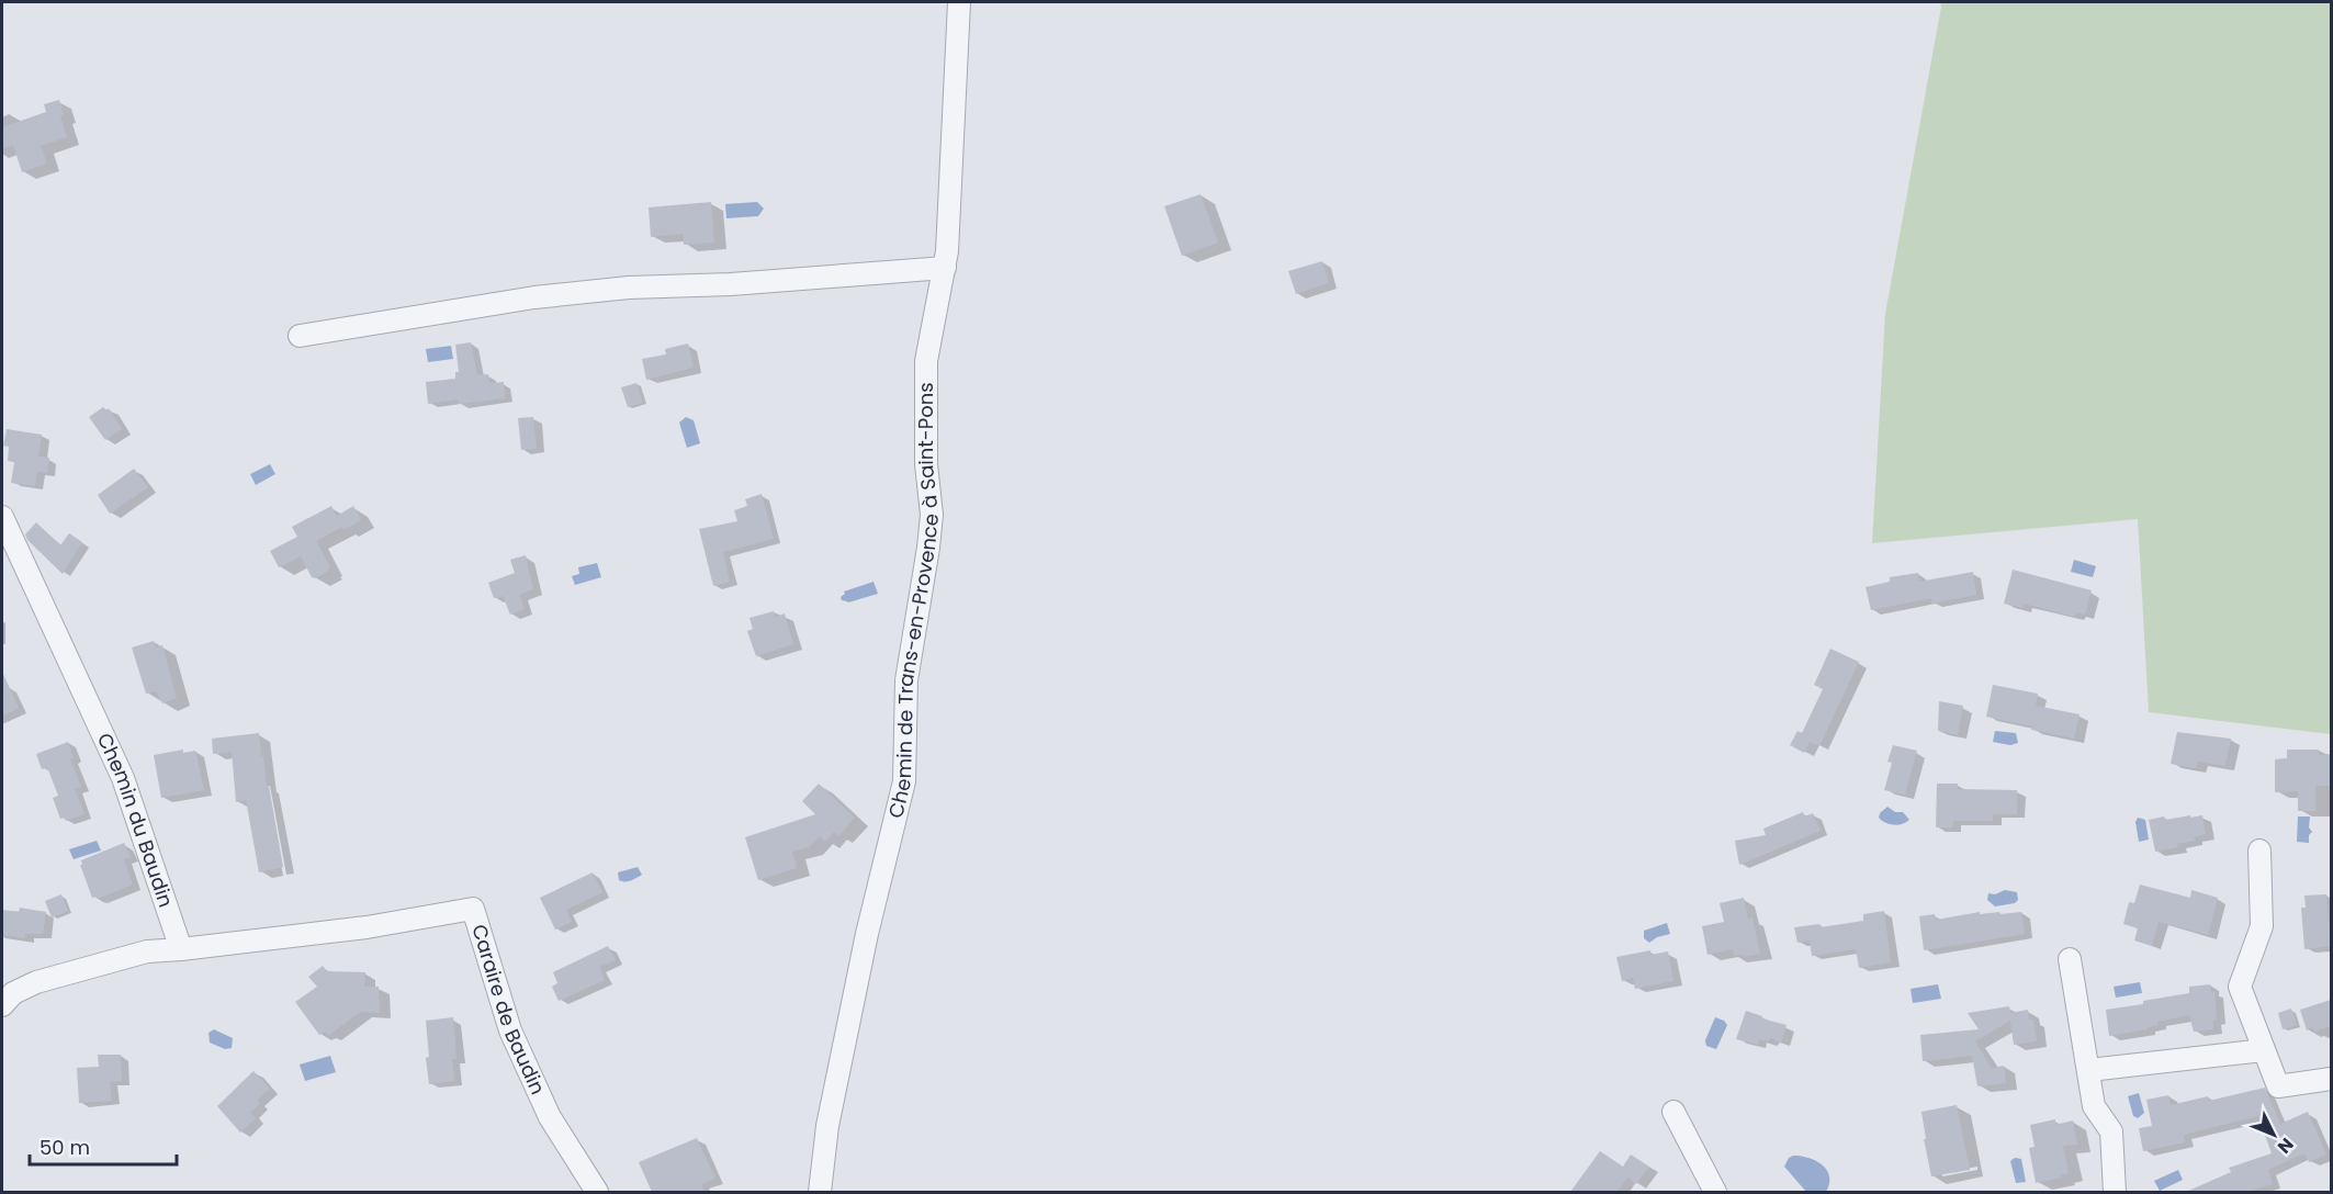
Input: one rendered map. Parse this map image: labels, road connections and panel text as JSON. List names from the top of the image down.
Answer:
{
  "streets": {
    "street": ["Chemin de Trans-en-Provence à Saint-Pons", "Chemin du Baudin", "Caraire de Baudin"]
  },
  "crossings": [
    ["Chemin du Baudin", "Caraire de Baudin"]
  ],
  "scale_bar": "50 m",
  "north": "bottom right"
}
